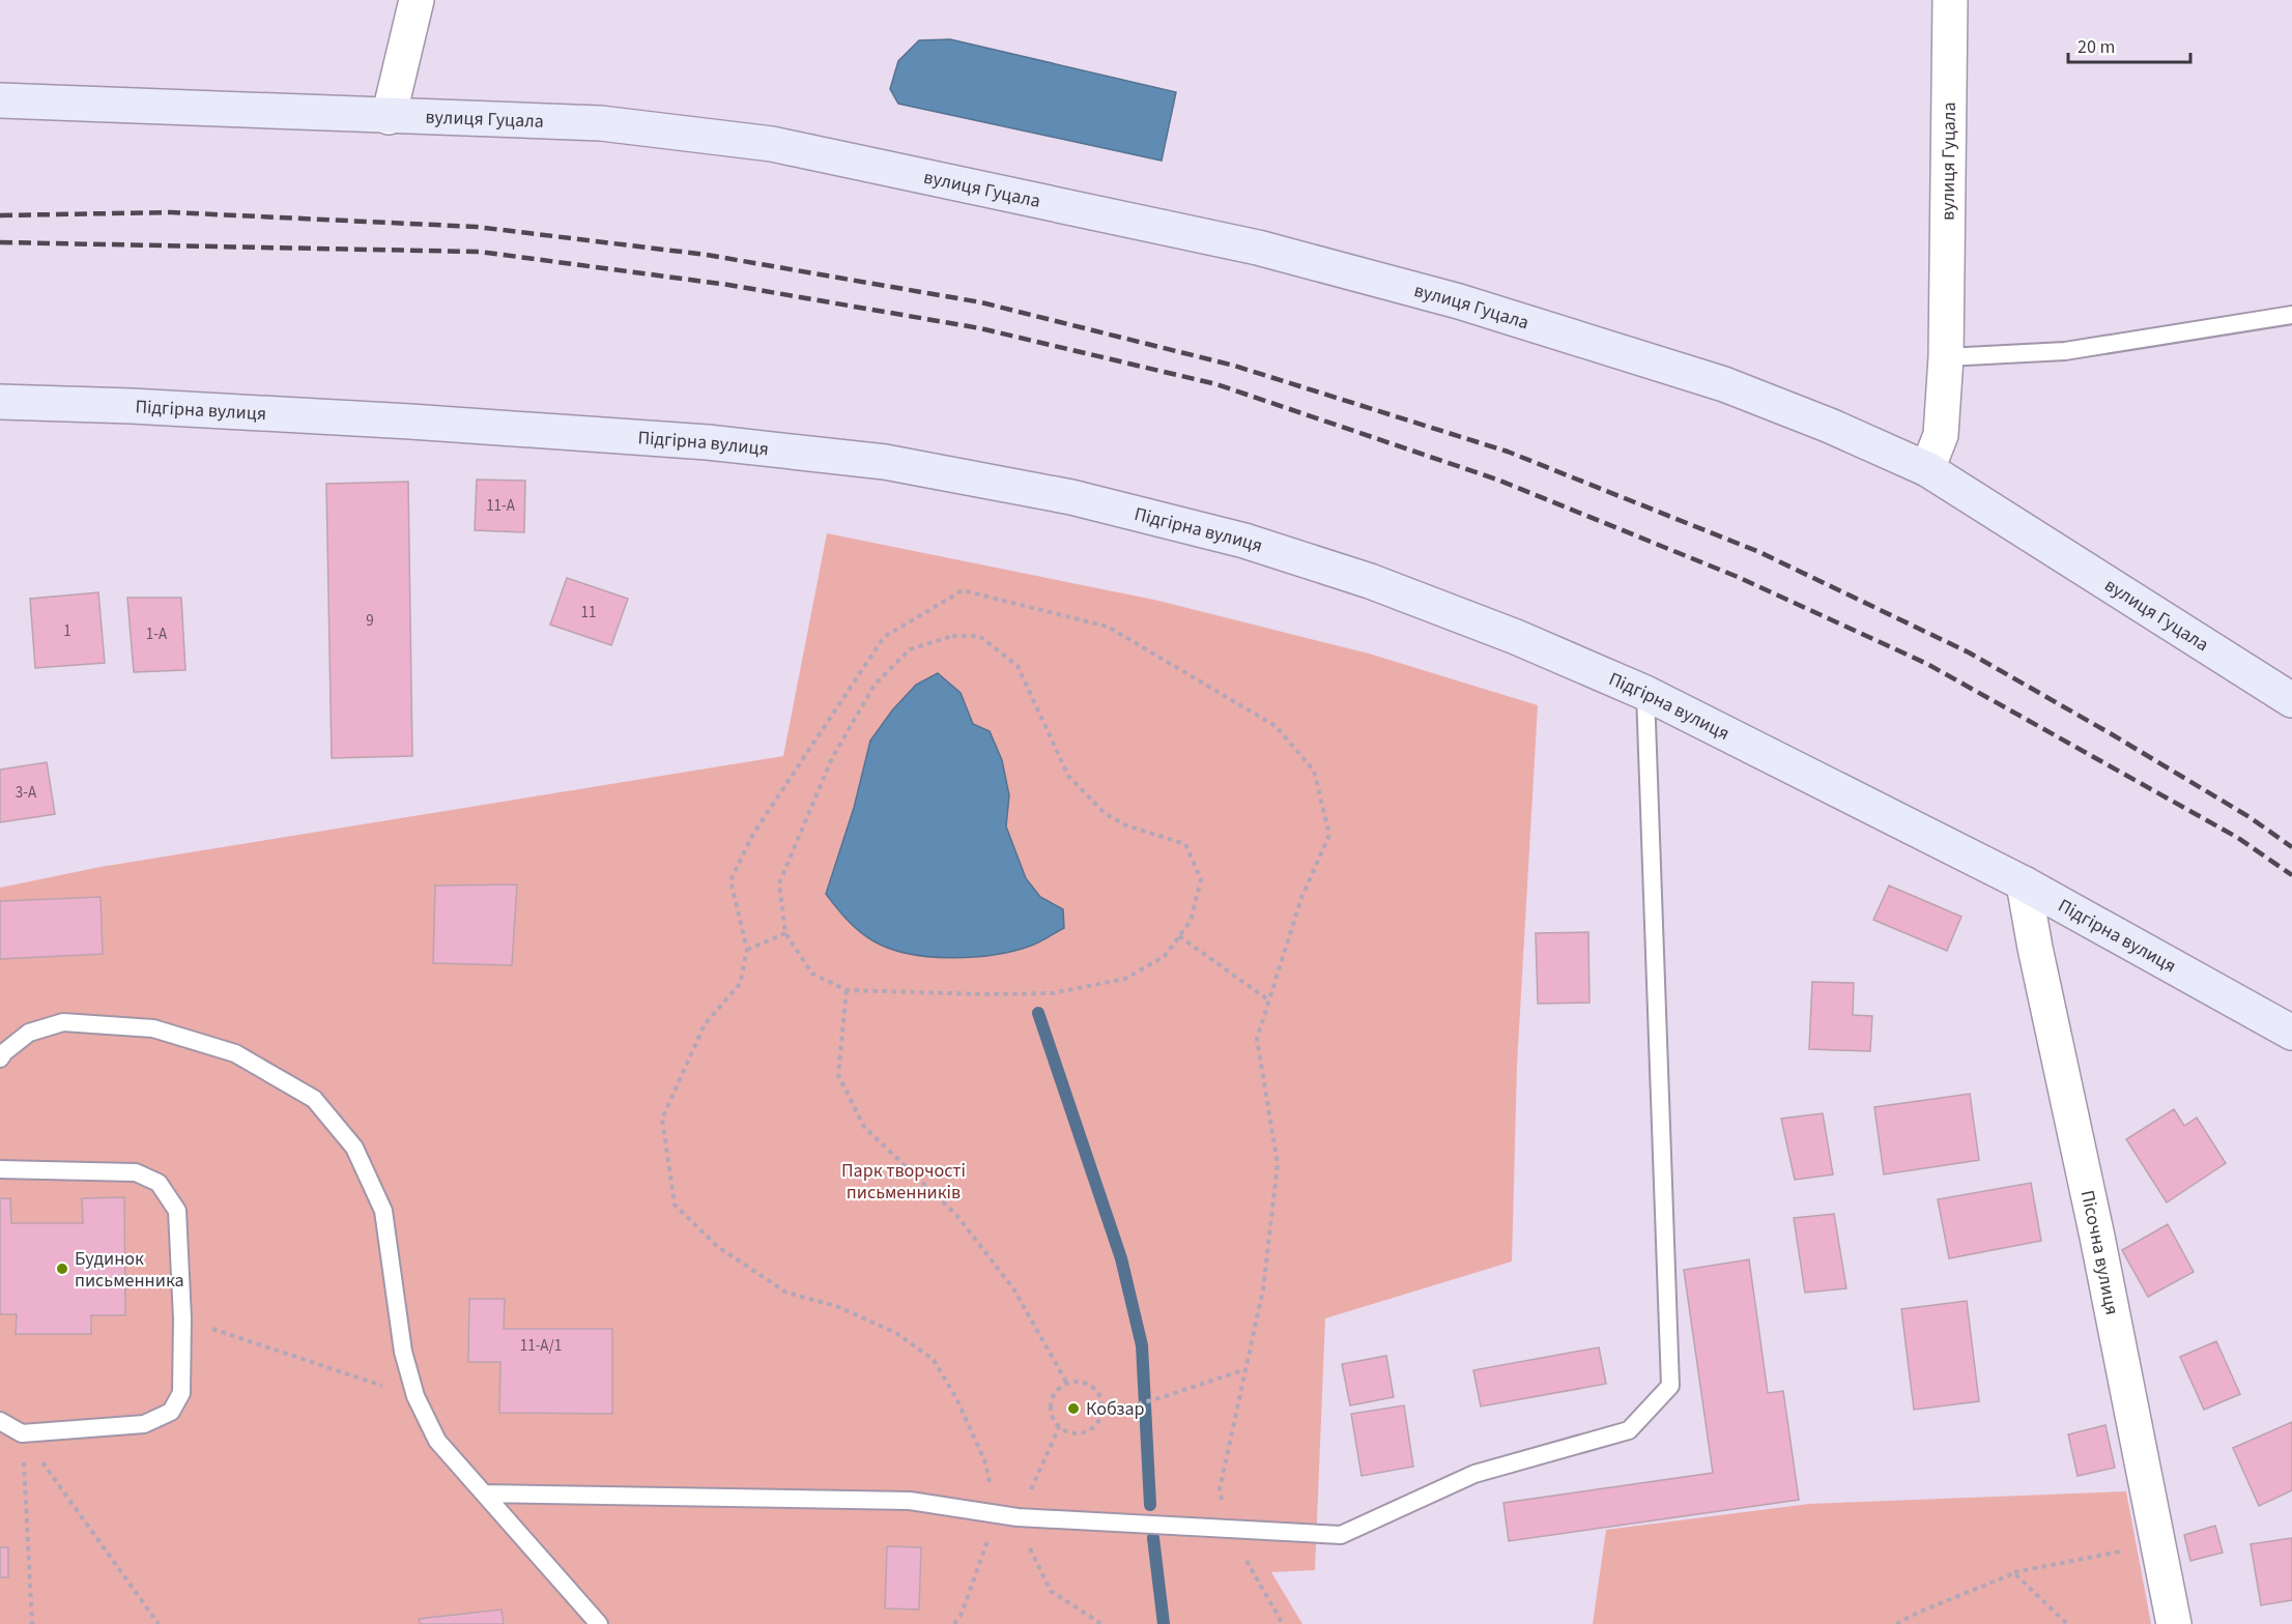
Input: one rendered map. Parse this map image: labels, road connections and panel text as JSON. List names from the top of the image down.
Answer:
{
  "streets": {
    "street": ["вулиця Гуцала", "Підгірна вулиця", "Пісочна вулиця"]
  },
  "crossings": [
    ["Підгірна вулиця", "Пісочна вулиця"]
  ],
  "parks": ["Парк творчості письменників"],
  "places": ["Будинок письменника", "Кобзар"],
  "house_numbers": [
    "11-А",
    "11",
    "9",
    "1",
    "1-А",
    "3-А",
    "11-А/1"
  ],
  "scale_bar": "20 m"
}
